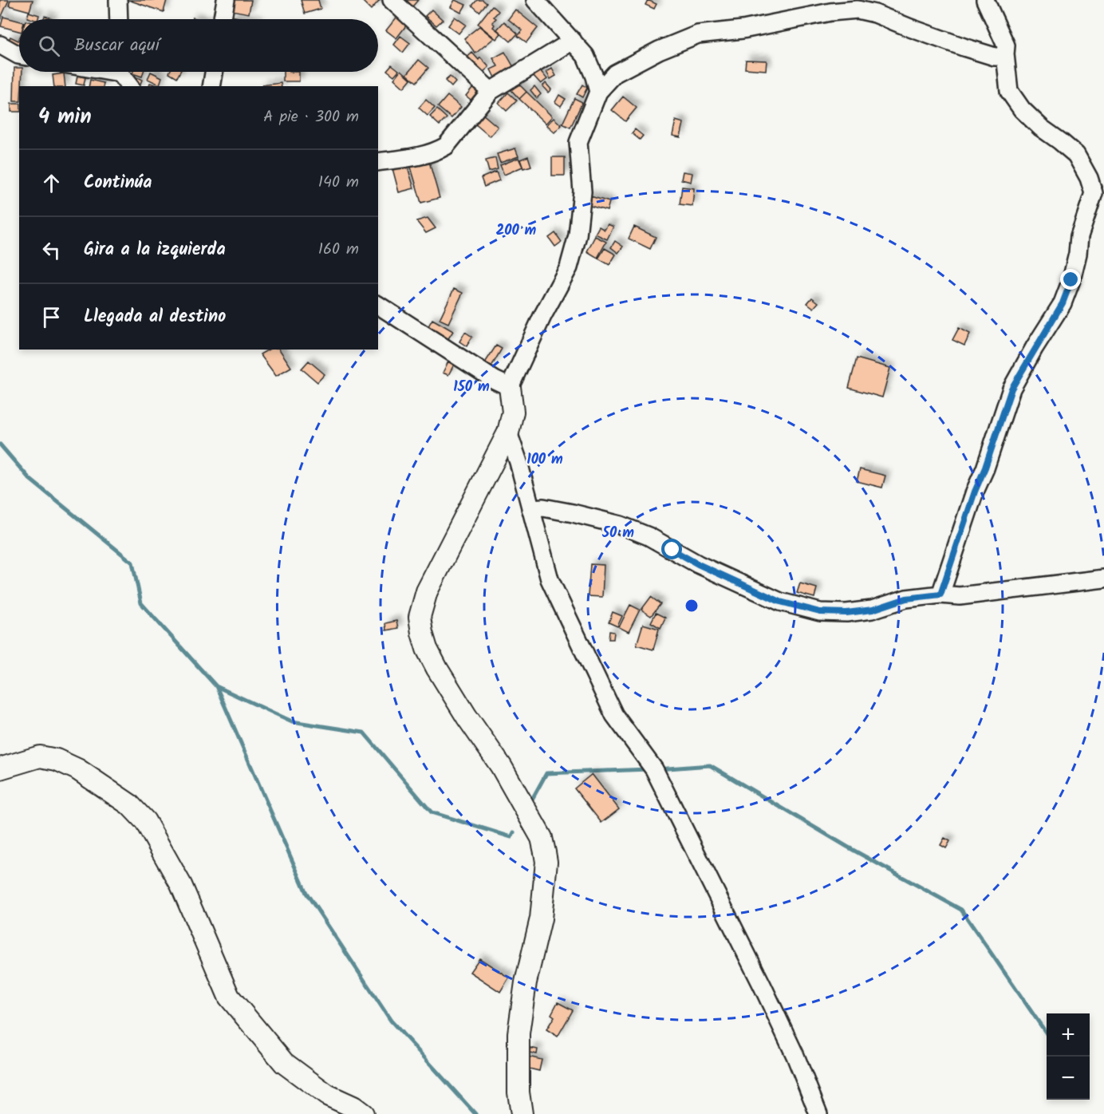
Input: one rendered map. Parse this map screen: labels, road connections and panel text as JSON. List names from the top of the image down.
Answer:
{
  "page": {
    "search": "Buscar aquí",
    "heading": ["4 min", "A pie · 300 m"],
    "list": [
      ["Continúa", "140 m"],
      ["Gira a la izquierda", "160 m"],
      "Llegada al destino"
    ],
    "map_buttons": ["+", "−"]
  },
  "rings": [
    "200 m",
    "150 m",
    "100 m",
    "50 m"
  ]
}
